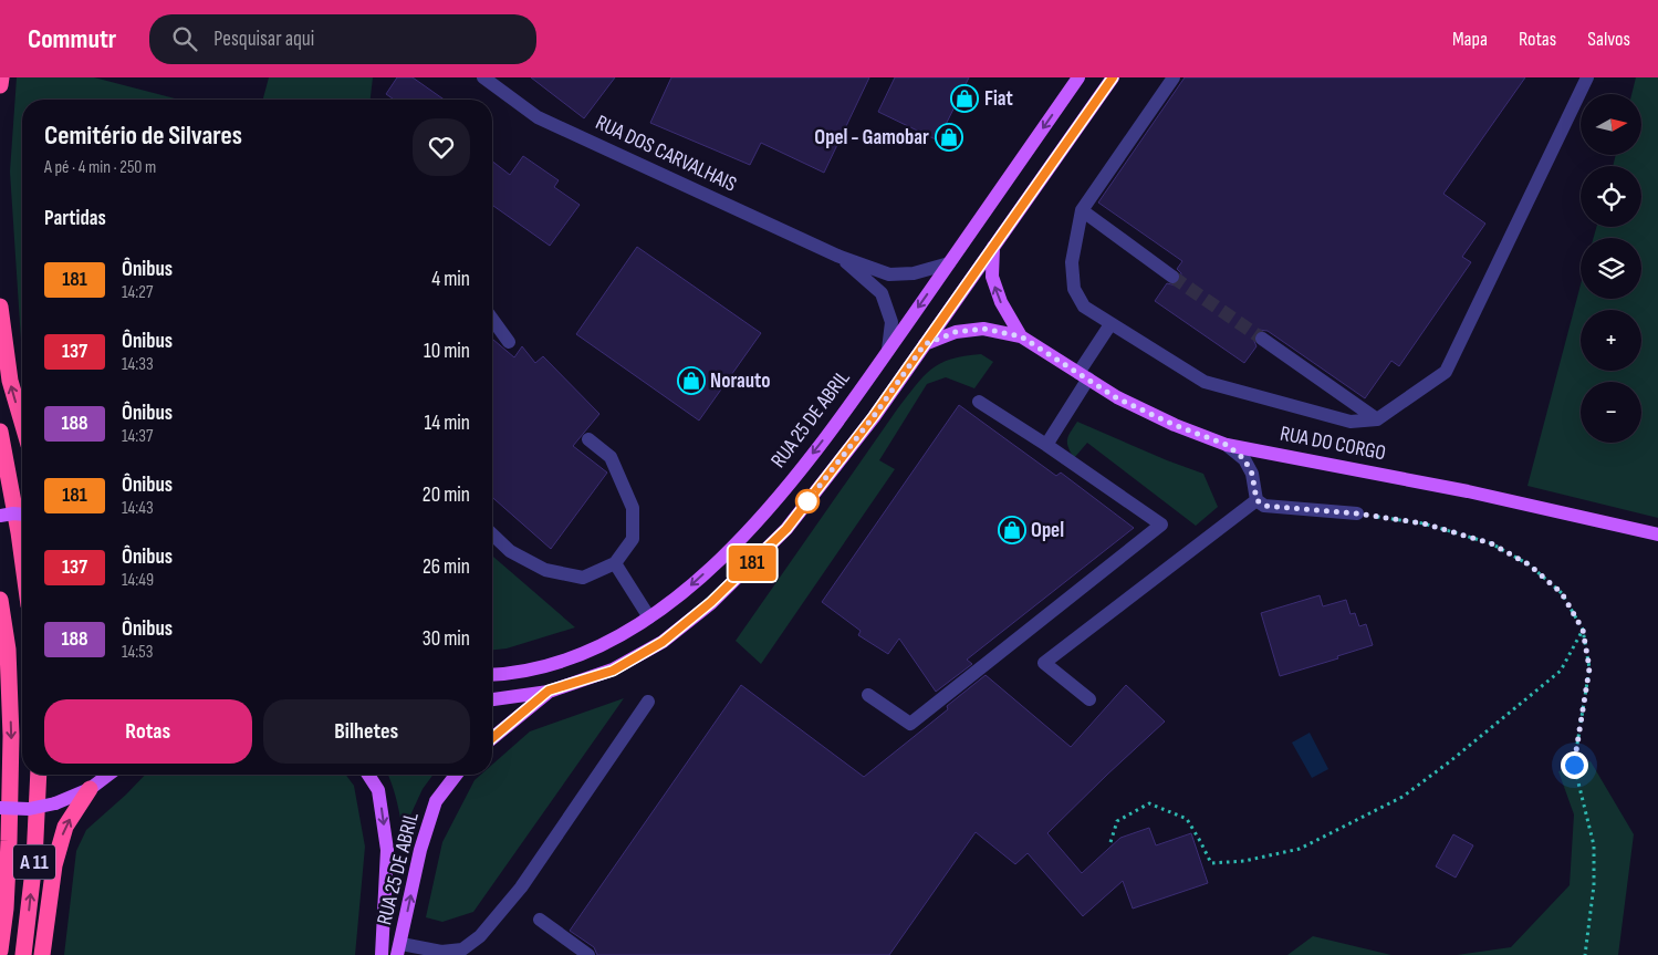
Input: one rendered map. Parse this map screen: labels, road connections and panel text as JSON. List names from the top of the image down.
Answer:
{
  "streets": {
    "highway": ["A 11"],
    "main road": ["RUA 25 DE ABRIL", "RUA DO CORGO"],
    "street": ["RUA DOS CARVALHAIS"]
  },
  "crossings": [
    ["RUA DOS CARVALHAIS", "RUA 25 DE ABRIL"]
  ],
  "places": {
    "shop": [
      "Fiat",
      "Opel - Gamobar",
      "Norauto",
      "Opel"
    ]
  },
  "lines": ["bus line 181"],
  "north": "right",
  "page": {
    "header": "Commutr",
    "search": "Pesquisar aqui",
    "nav": ["Mapa", "Rotas", "Salvos"],
    "on_map": "181",
    "map_buttons": ["+", "−"],
    "heading": [
      ["Cemitério de Silvares", "A pé · 4 min · 250 m"],
      "Partidas"
    ],
    "list": [
      {
        "mark": "181",
        "name": "Ônibus",
        "note": "14:27",
        "value": "4 min"
      },
      {
        "mark": "137",
        "name": "Ônibus",
        "note": "14:33",
        "value": "10 min"
      },
      {
        "mark": "188",
        "name": "Ônibus",
        "note": "14:37",
        "value": "14 min"
      },
      {
        "mark": "181",
        "name": "Ônibus",
        "note": "14:43",
        "value": "20 min"
      },
      {
        "mark": "137",
        "name": "Ônibus",
        "note": "14:49",
        "value": "26 min"
      },
      {
        "mark": "188",
        "name": "Ônibus",
        "note": "14:53",
        "value": "30 min"
      }
    ],
    "buttons": ["Rotas", "Bilhetes"]
  }
}
